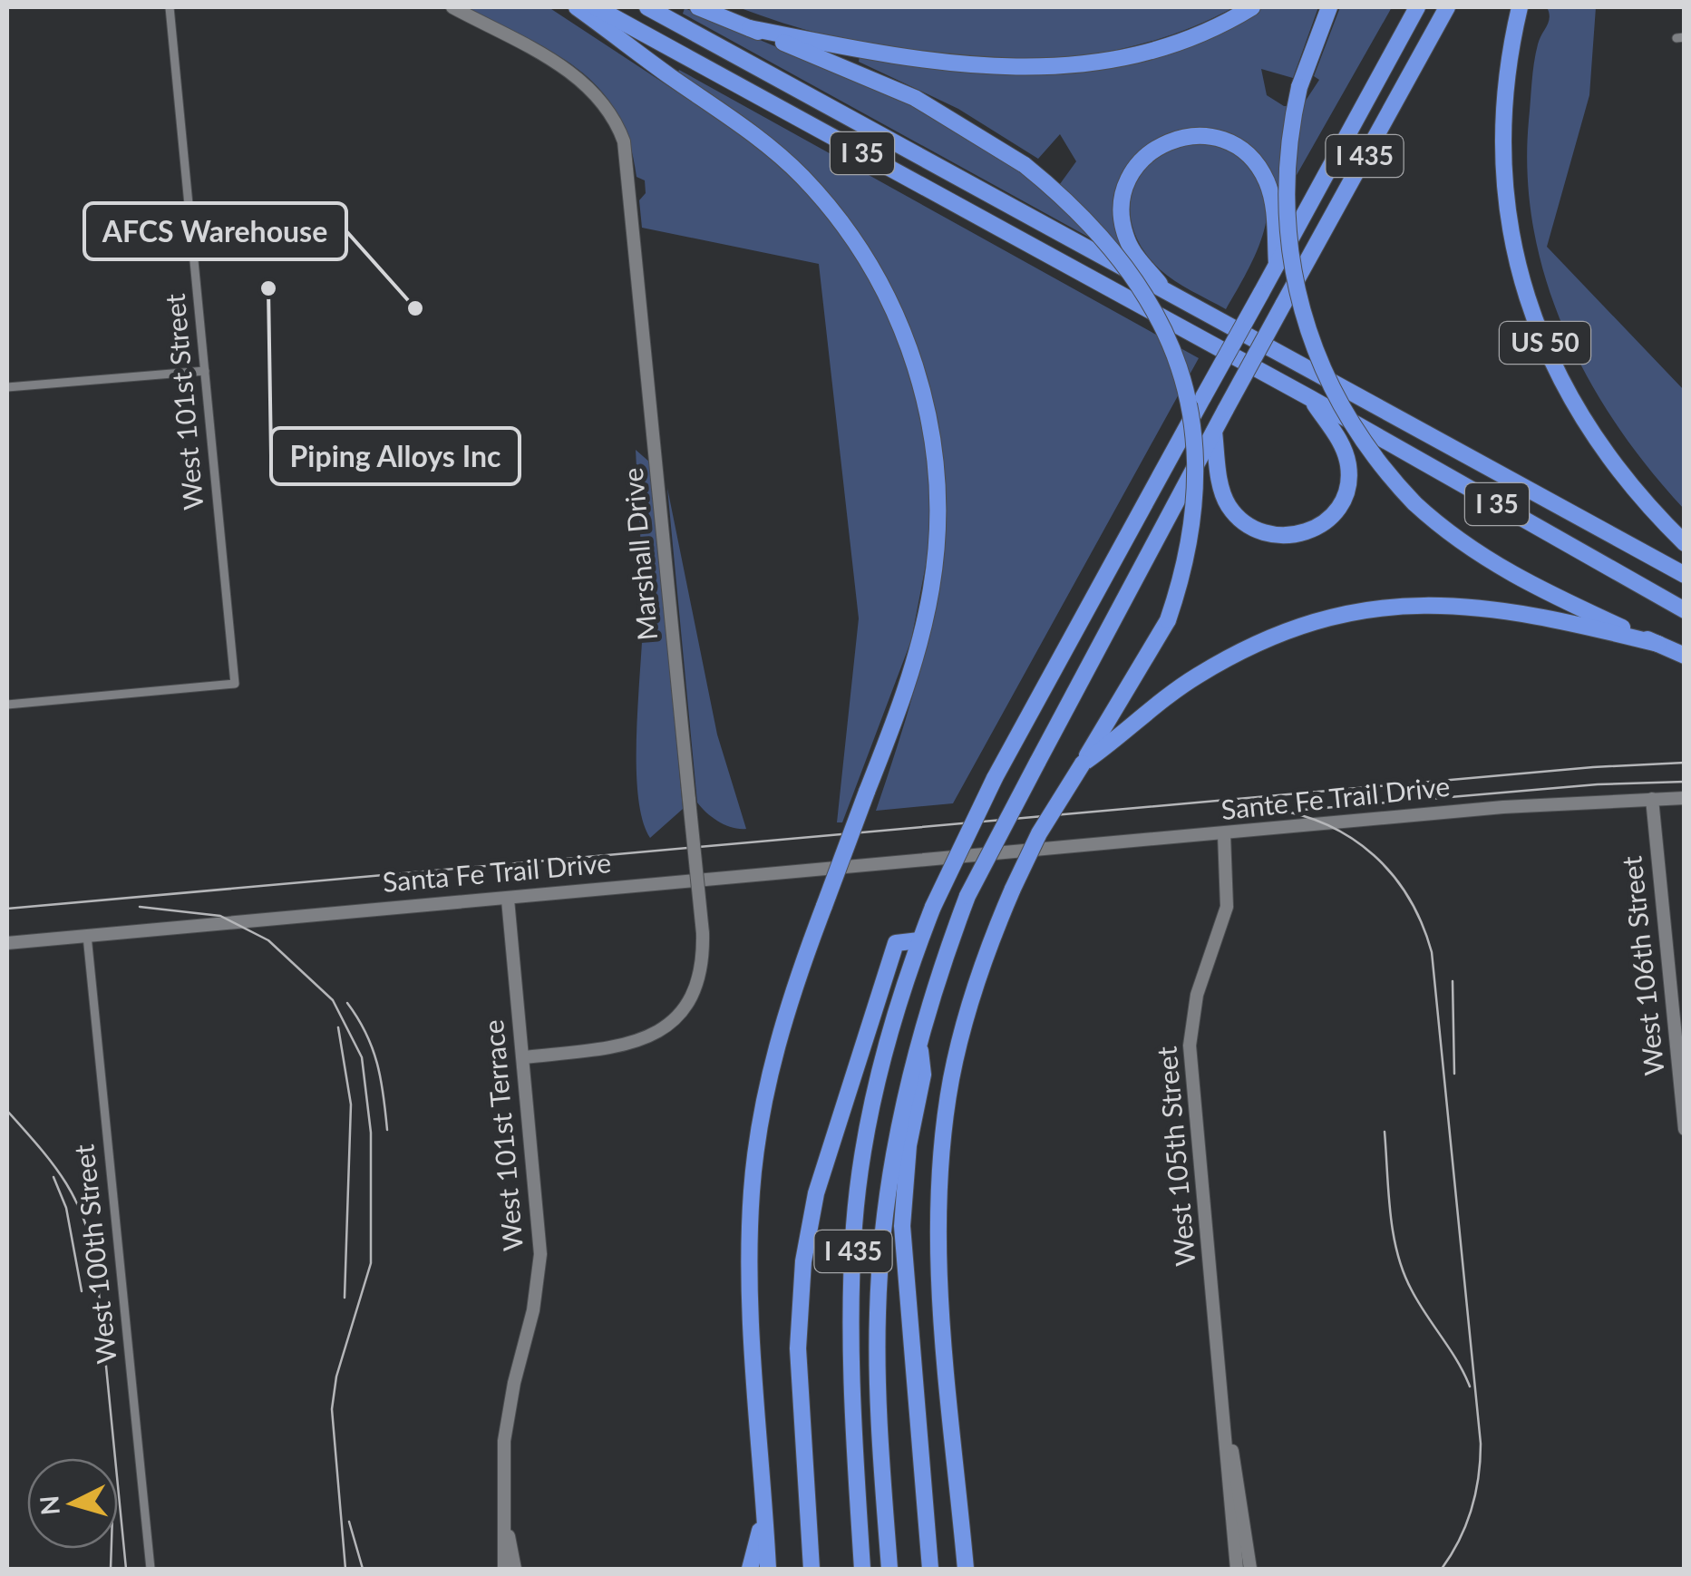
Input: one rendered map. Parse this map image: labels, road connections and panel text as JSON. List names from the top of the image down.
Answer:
{
  "streets": {
    "highway": ["I 35", "I 435", "US 50"],
    "main road": [
      "Marshall Drive",
      "Sante Fe Trail Drive",
      "Santa Fe Trail Drive",
      "West 106th Street",
      "West 101st Terrace",
      "West 105th Street"
    ],
    "street": ["West 101st Street", "West 100th Street"]
  },
  "crossings": [
    ["Marshall Drive", "West 101st Terrace"],
    ["Sante Fe Trail Drive", "Santa Fe Trail Drive"],
    ["Sante Fe Trail Drive", "West 106th Street"],
    ["Sante Fe Trail Drive", "West 105th Street"],
    ["Santa Fe Trail Drive", "West 101st Terrace"],
    ["Santa Fe Trail Drive", "West 100th Street"]
  ],
  "places": ["Piping Alloys Inc", "AFCS Warehouse"],
  "north": "left"
}
